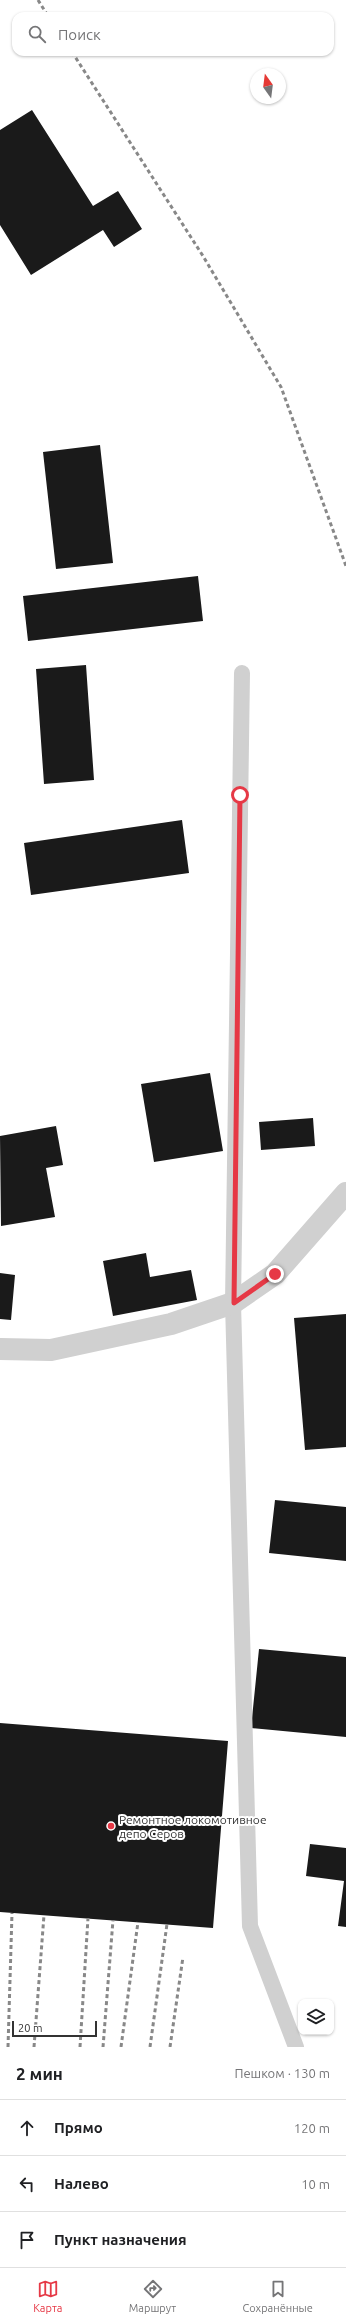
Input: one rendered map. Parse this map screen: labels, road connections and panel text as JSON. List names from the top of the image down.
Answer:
{
  "places": ["Ремонтное локомотивное депо Серов"],
  "scale_bar": "20 m",
  "north": "top",
  "page": {
    "search": "Поиск",
    "scale": "20 m",
    "heading": ["2 мин", "Пешком · 130 m"],
    "list": [
      ["Прямо", "120 m"],
      ["Налево", "10 m"],
      "Пункт назначения"
    ],
    "nav": ["Карта", "Маршрут", "Сохранённые"]
  }
}
